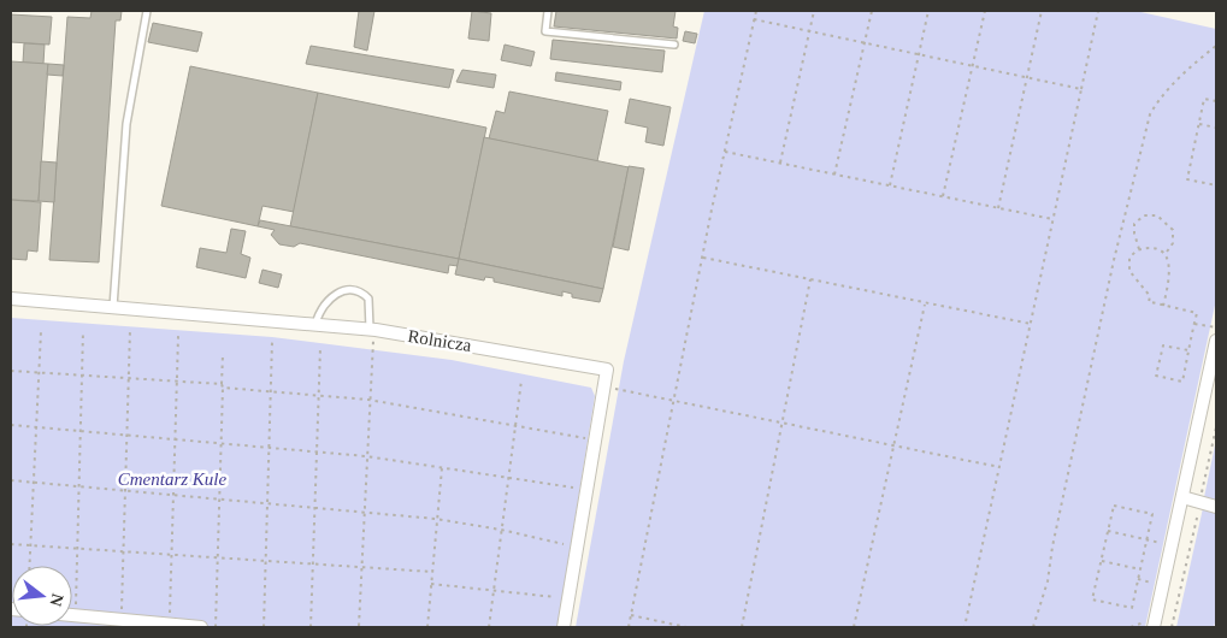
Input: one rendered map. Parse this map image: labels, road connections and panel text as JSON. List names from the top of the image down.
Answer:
{
  "streets": {
    "street": ["Rolnicza"]
  },
  "parks": ["Cmentarz Kule"],
  "north": "right"
}
